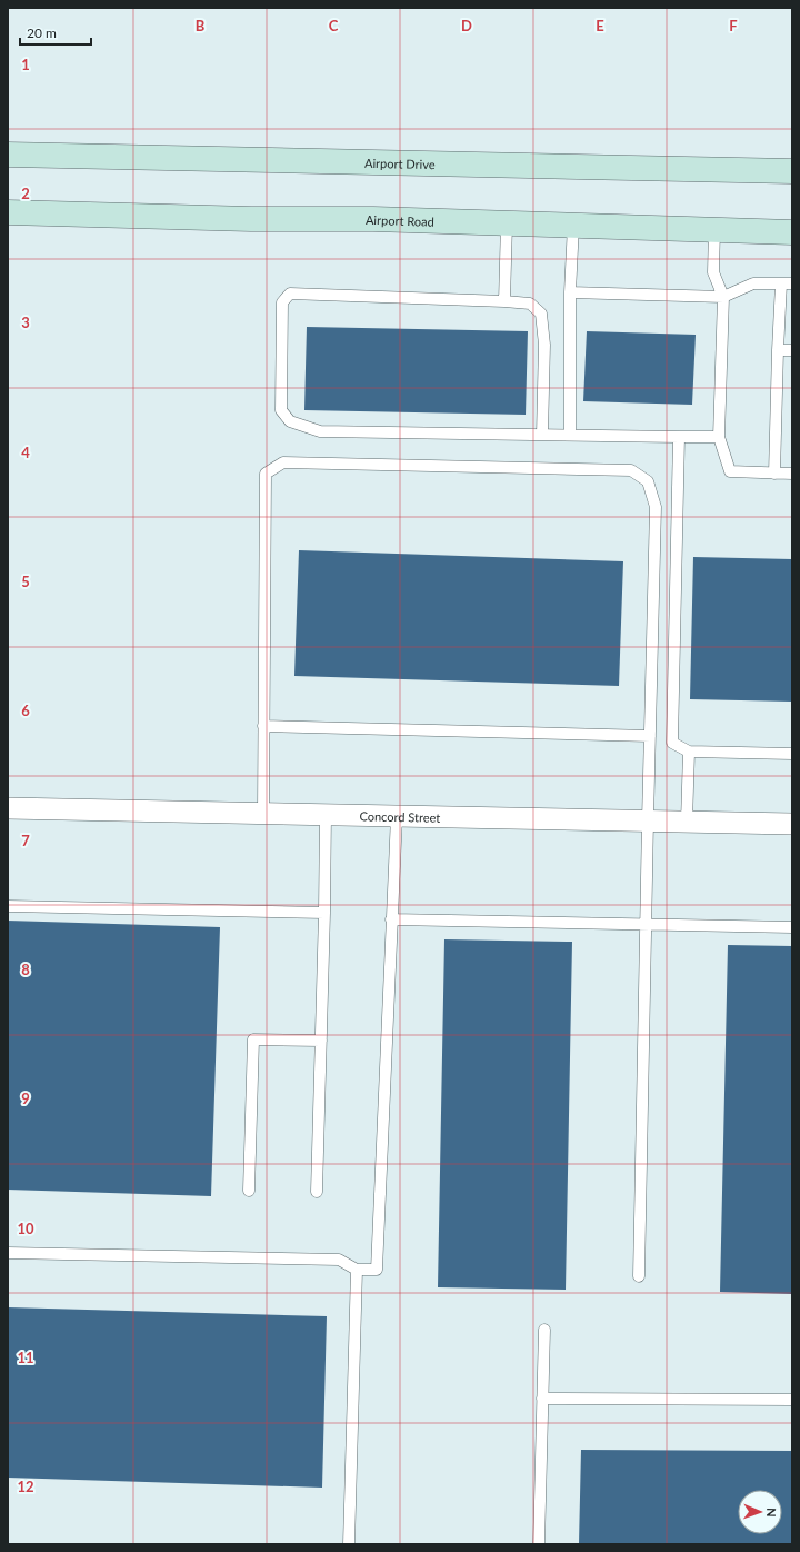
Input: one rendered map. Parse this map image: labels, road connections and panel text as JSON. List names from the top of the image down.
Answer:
{
  "streets": {
    "main road": ["Airport Drive", "Airport Road"],
    "street": ["Concord Street"]
  },
  "scale_bar": "20 m",
  "north": "right",
  "grid": {
    "columns": [
      "B",
      "C",
      "D",
      "E",
      "F"
    ],
    "rows": [
      "1",
      "2",
      "3",
      "4",
      "5",
      "6",
      "7",
      "8",
      "9",
      "10",
      "11",
      "12"
    ]
  }
}
